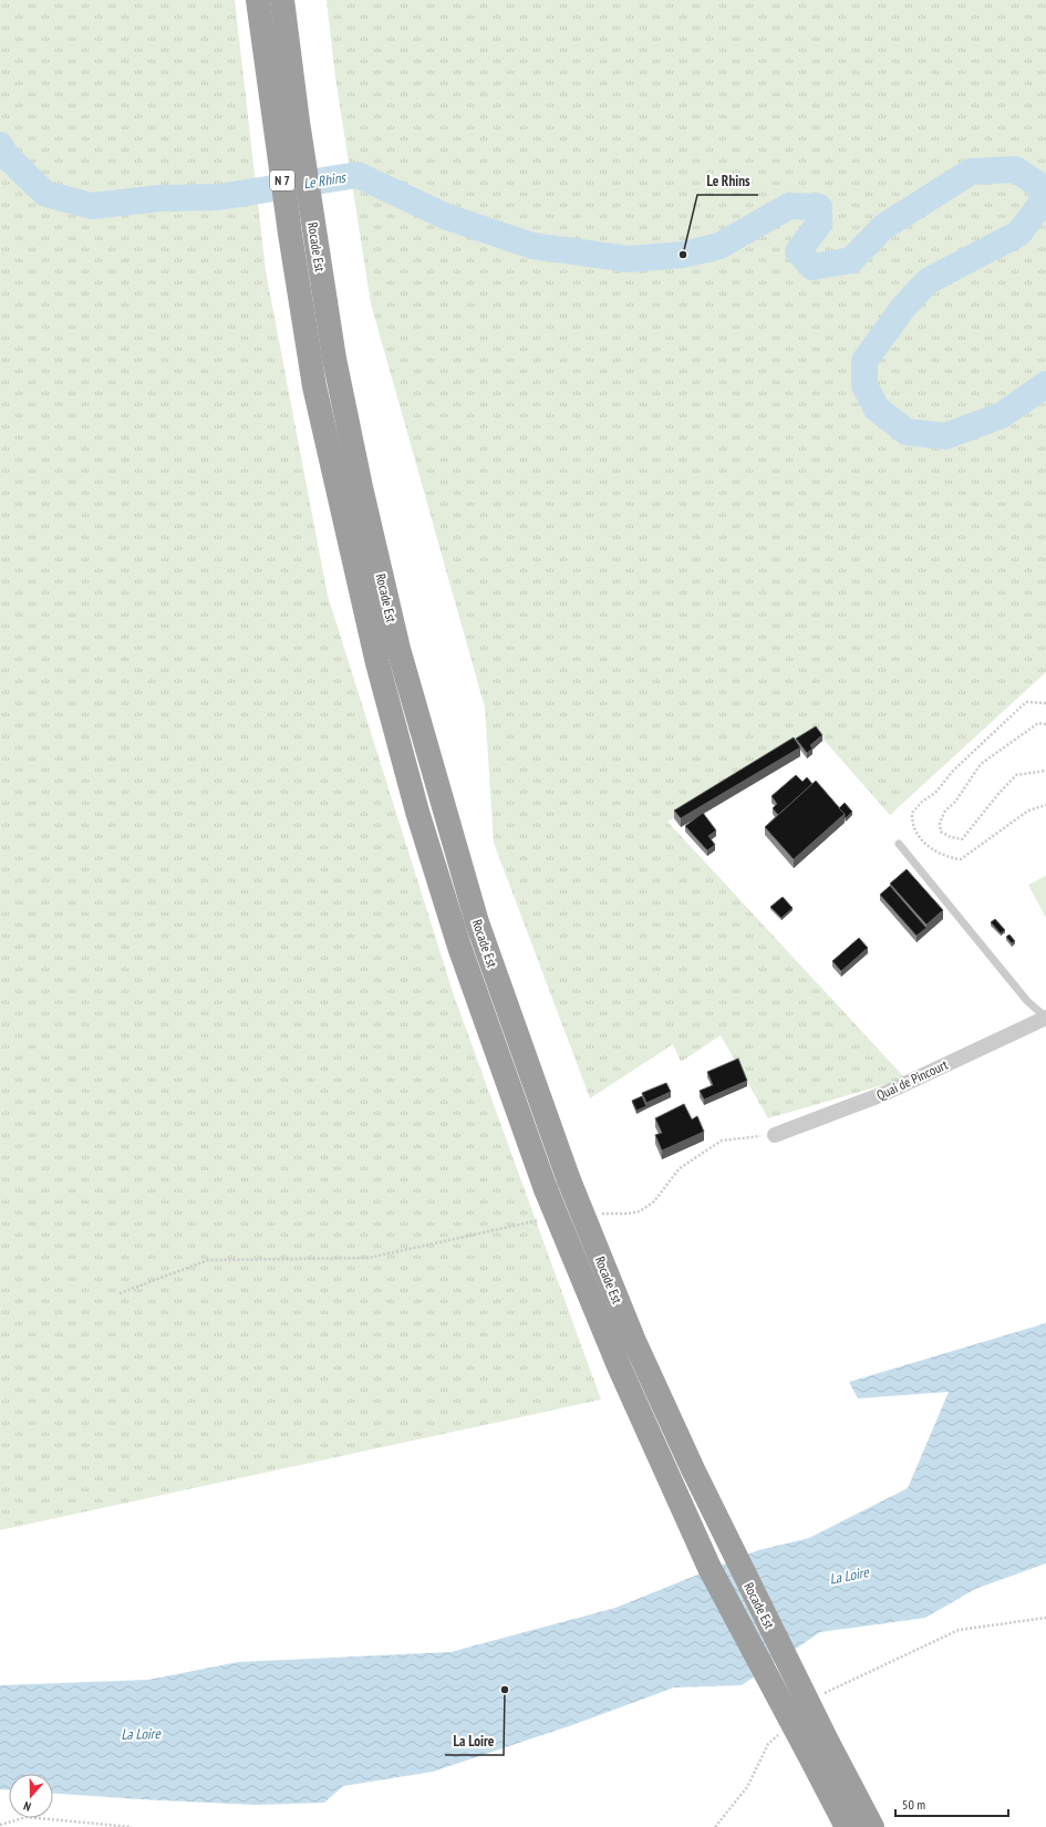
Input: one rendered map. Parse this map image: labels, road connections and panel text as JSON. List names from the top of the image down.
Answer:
{
  "streets": {
    "highway": ["N 7", "Rocade Est"],
    "street": ["Quai de Pincourt"]
  },
  "water": ["Le Rhins", "La Loire"],
  "places": ["Le Rhins", "La Loire"],
  "scale_bar": "50 m",
  "north": "bottom"
}
